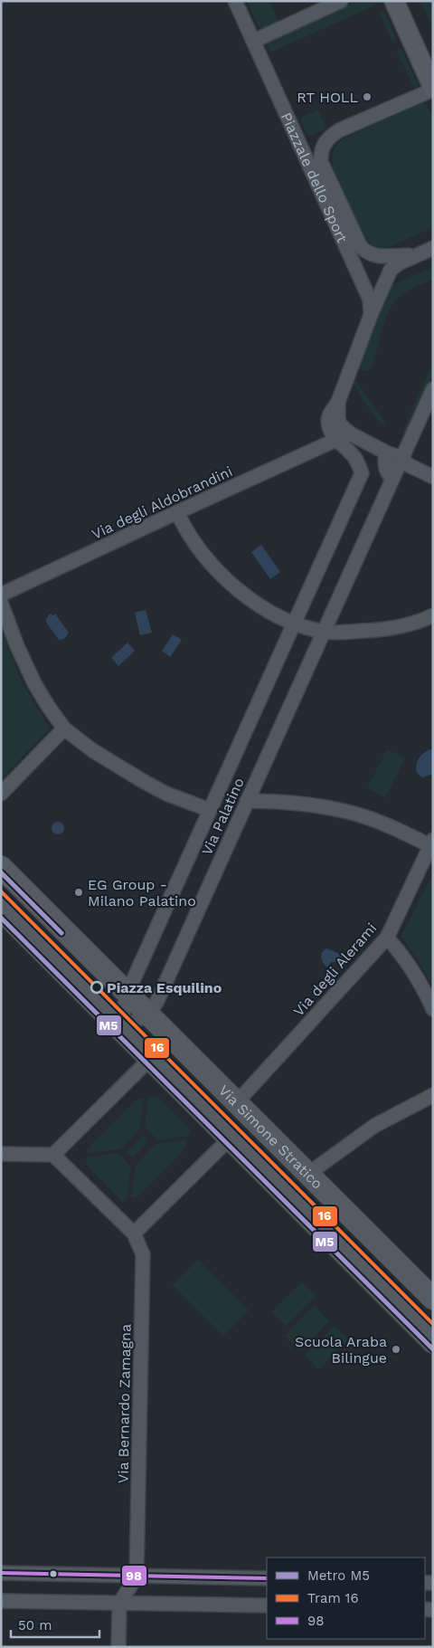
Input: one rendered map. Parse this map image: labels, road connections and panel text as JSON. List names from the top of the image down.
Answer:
{
  "streets": {
    "main road": ["Via Simone Stratico"],
    "street": [
      "Piazzale dello Sport",
      "Via degli Aldobrandini",
      "Via Palatino",
      "Via degli Alerami",
      "Via Bernardo Zamagna"
    ]
  },
  "crossings": [
    ["Piazzale dello Sport", "Via degli Aldobrandini"],
    ["Piazzale dello Sport", "Via Palatino"],
    ["Via degli Aldobrandini", "Via Palatino"],
    ["Via Palatino", "Via Simone Stratico"],
    ["Via degli Alerami", "Via Simone Stratico"]
  ],
  "places": [
    "RT HOLL",
    "EG Group - Milano Palatino",
    "Piazza Esquilino",
    "Scuola Araba Bilingue"
  ],
  "lines": ["metro line M5", "tram line 16", "transit line 98"],
  "legend": ["Metro M5", "Tram 16", "98"],
  "scale_bar": "50 m"
}
